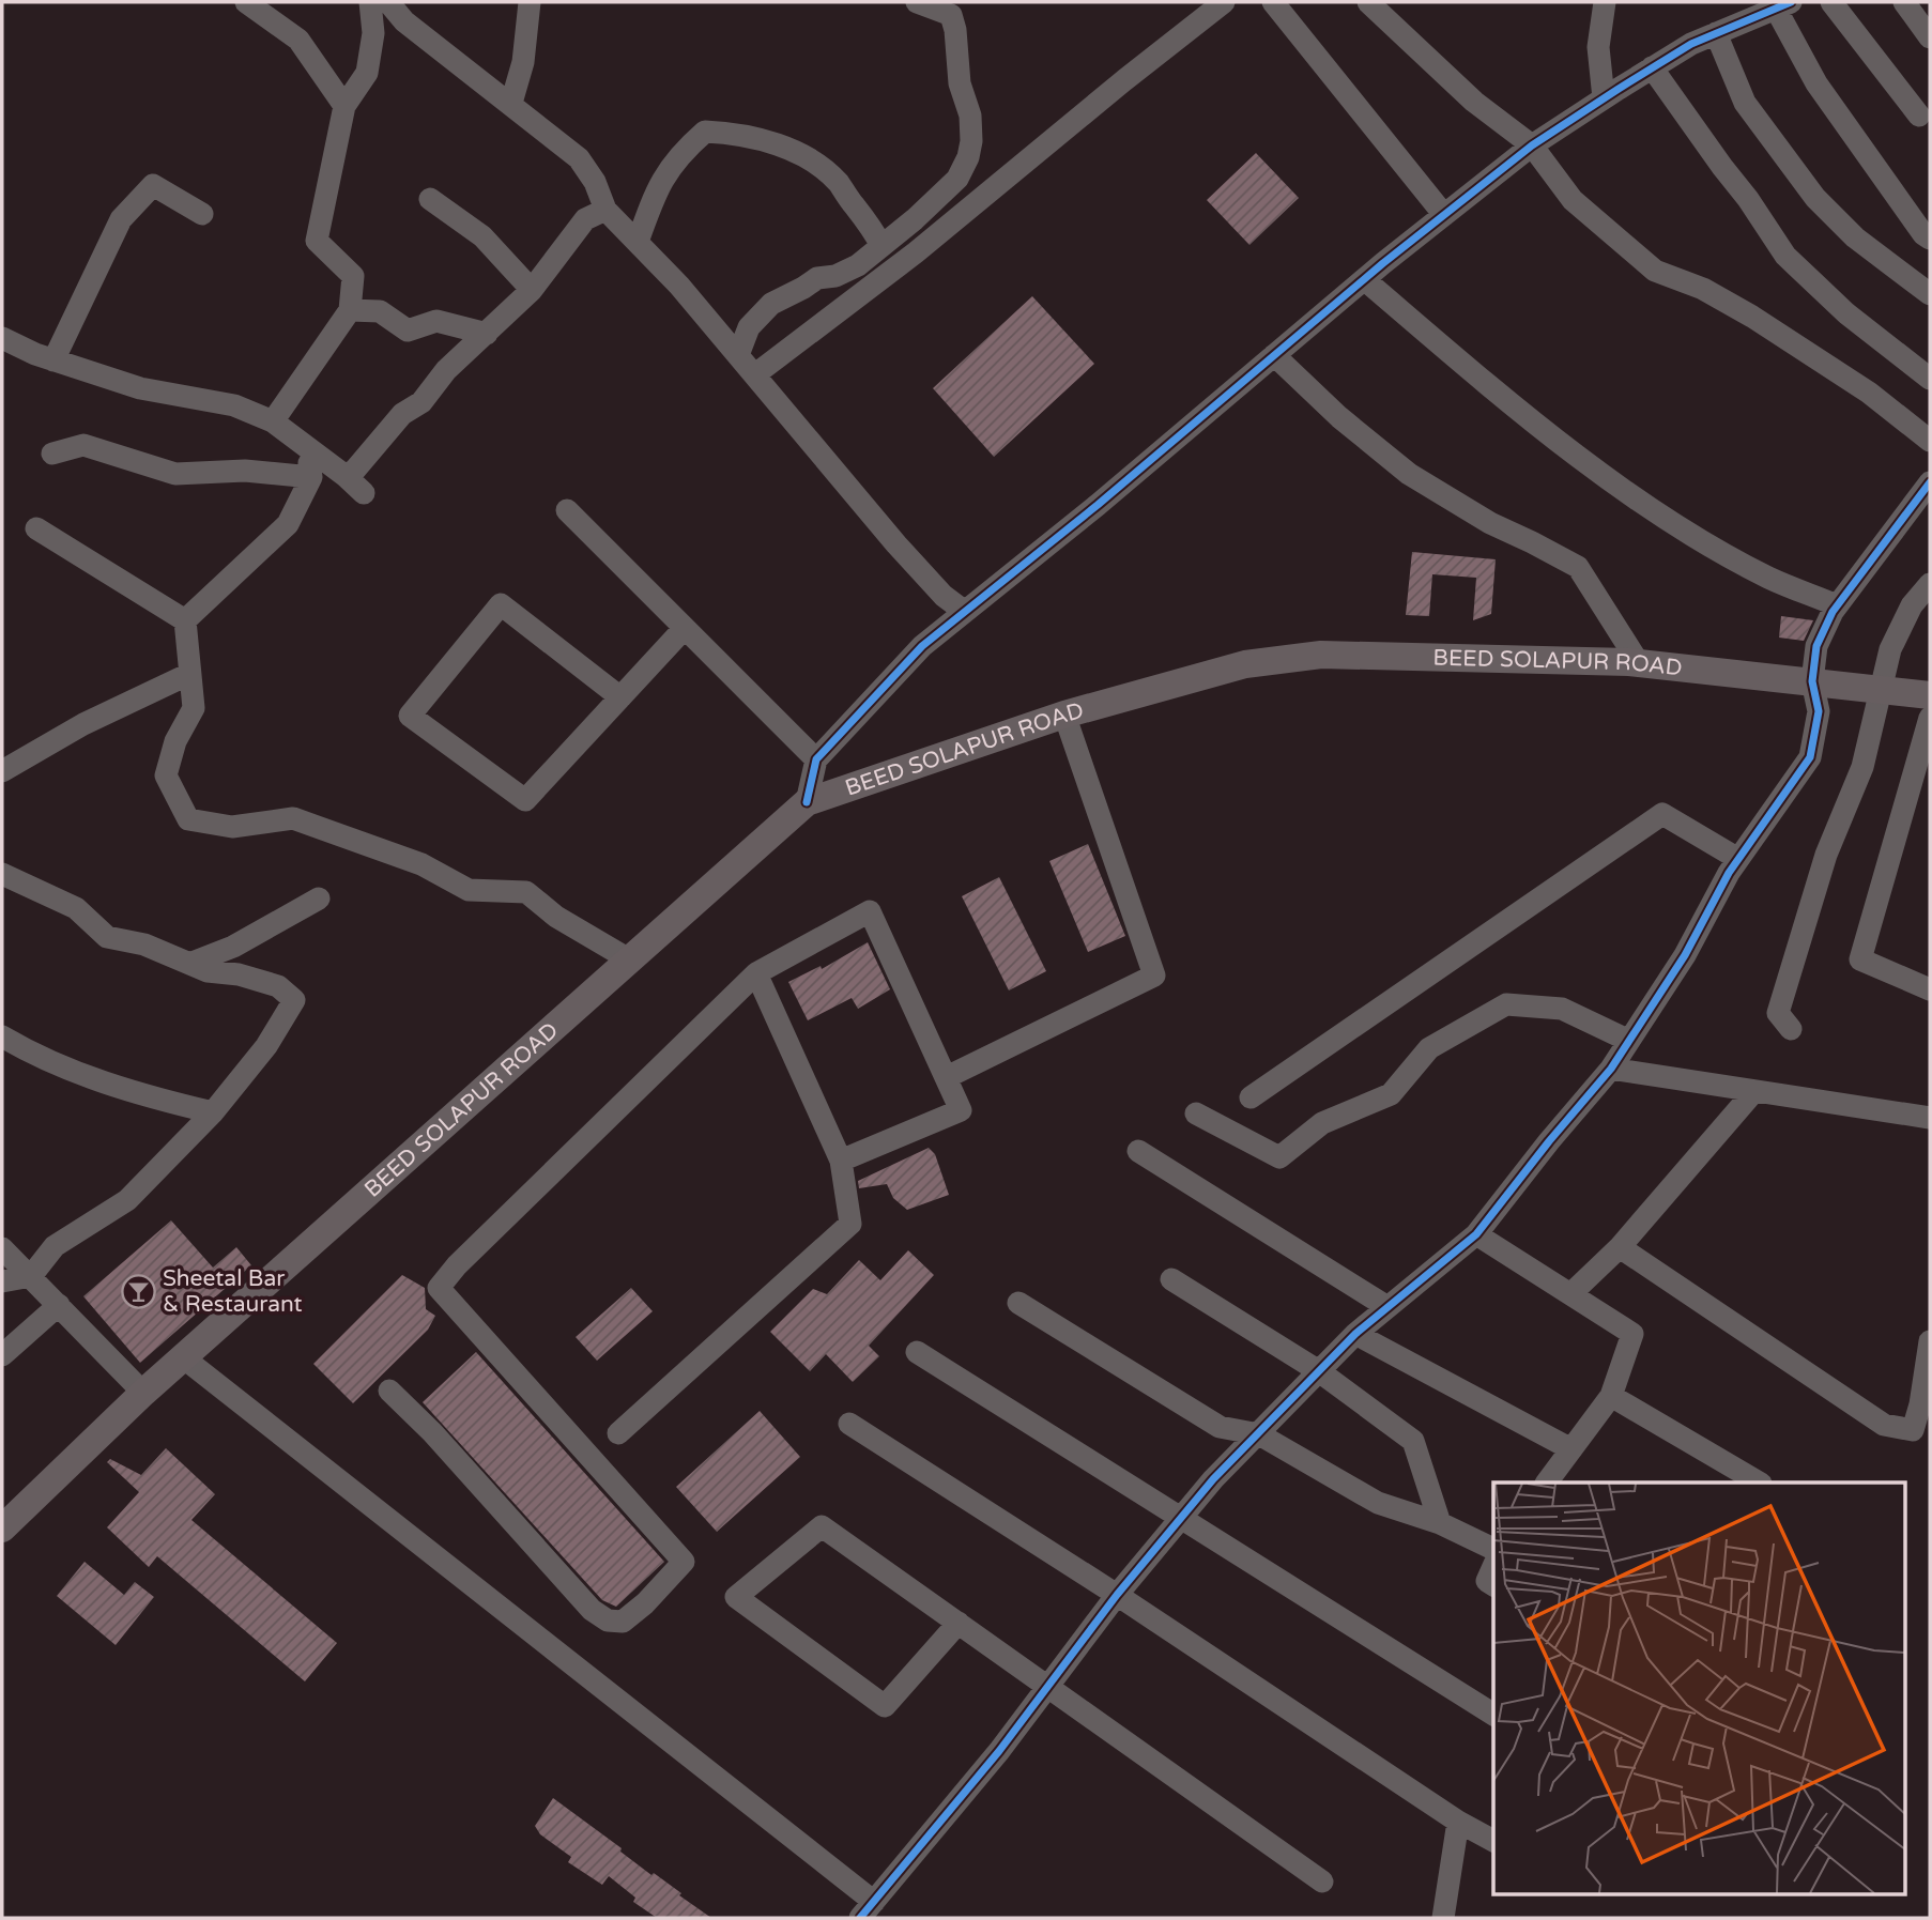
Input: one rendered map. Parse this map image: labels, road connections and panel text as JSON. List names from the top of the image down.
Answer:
{
  "streets": {
    "main road": ["BEED SOLAPUR ROAD"]
  },
  "places": {
    "bar": ["Sheetal Bar & Restaurant"]
  }
}
